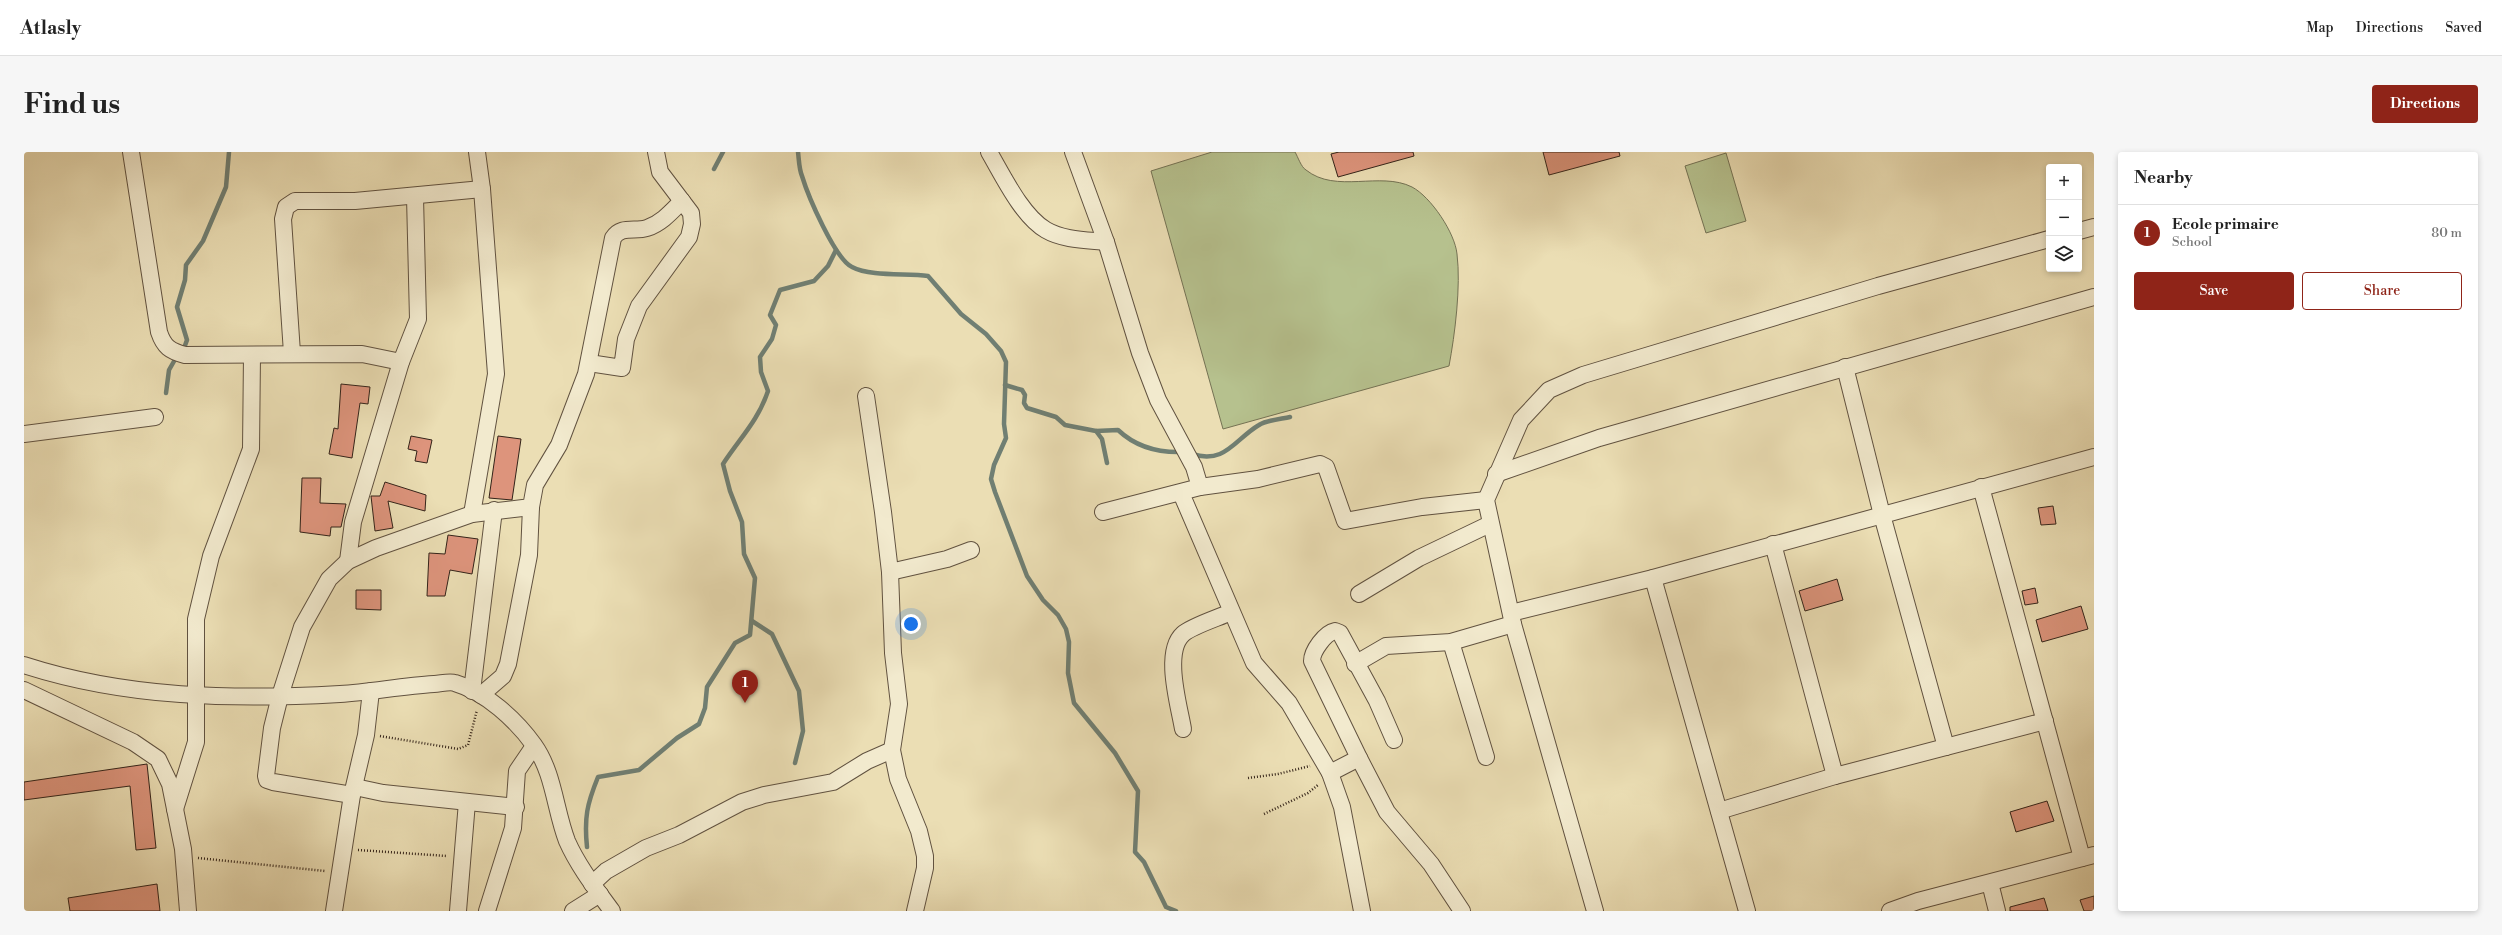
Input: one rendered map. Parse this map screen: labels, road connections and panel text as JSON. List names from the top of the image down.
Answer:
{
  "page": {
    "header": "Atlasly",
    "nav": ["Map", "Directions", "Saved"],
    "buttons": [
      "Directions",
      ["Save", "Share"]
    ],
    "title": "Find us",
    "heading": "Nearby",
    "map_buttons": ["+", "−"],
    "list": [
      {
        "mark": "1",
        "name": "Ecole primaire",
        "note": "School",
        "value": "80 m"
      }
    ],
    "pins": "1"
  }
}
